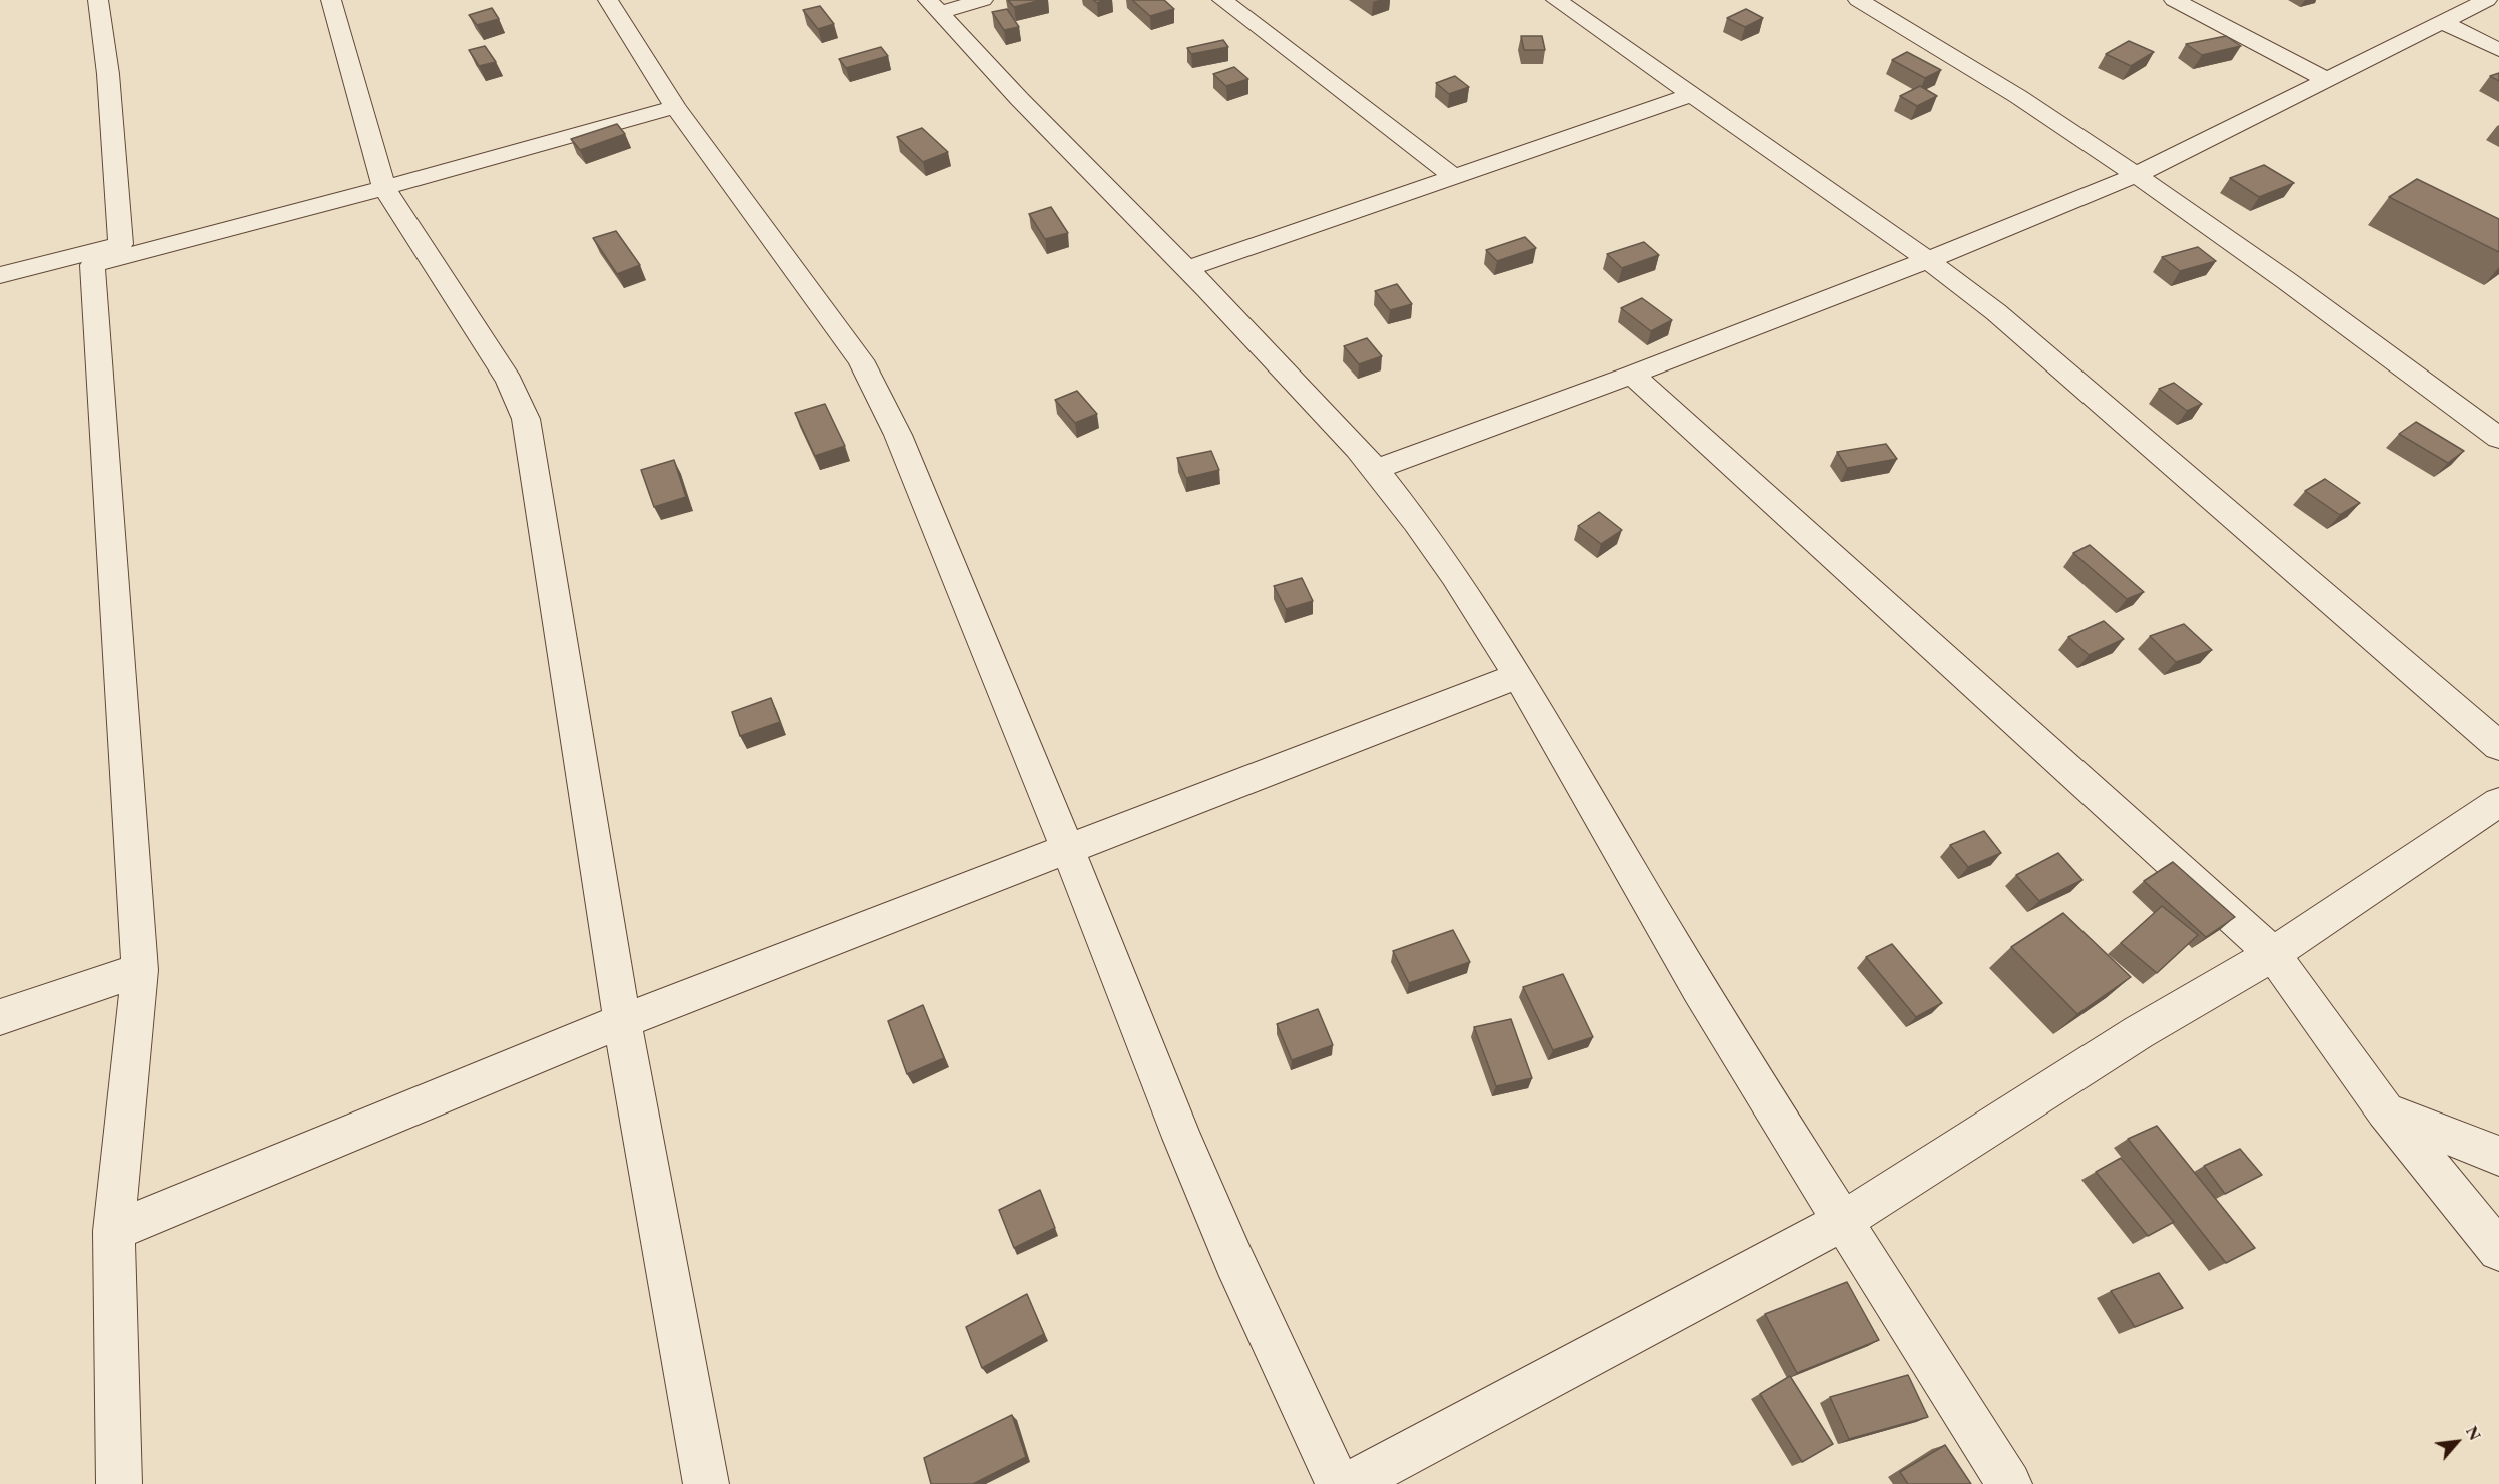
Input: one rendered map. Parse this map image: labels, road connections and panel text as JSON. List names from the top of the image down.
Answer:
{
  "north": "top right"
}
